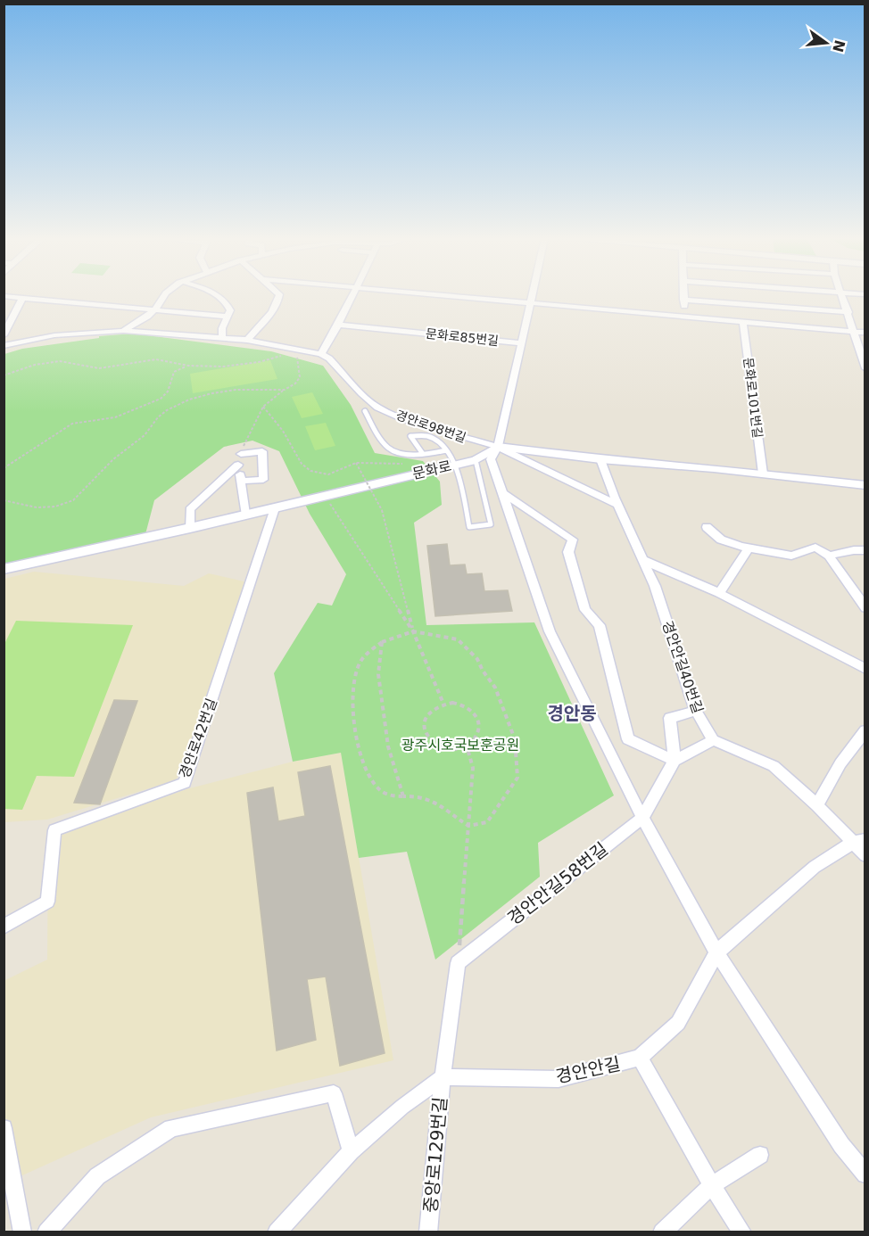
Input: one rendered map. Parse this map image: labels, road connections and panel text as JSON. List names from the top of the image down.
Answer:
{
  "streets": {
    "street": [
      "문화로85번길",
      "문화로101번길",
      "경안로98번길",
      "문화로",
      "경안안길40번길",
      "경안로42번길",
      "경안안길58번길",
      "경안안길",
      "중앙로129번길"
    ]
  },
  "crossings": [
    ["경안로98번길", "문화로"],
    ["경안로98번길", "경안안길40번길"],
    ["문화로", "경안로42번길"],
    ["경안안길", "중앙로129번길"]
  ],
  "districts": ["경안동"],
  "parks": ["광주시호국보훈공원"],
  "north": "right"
}
